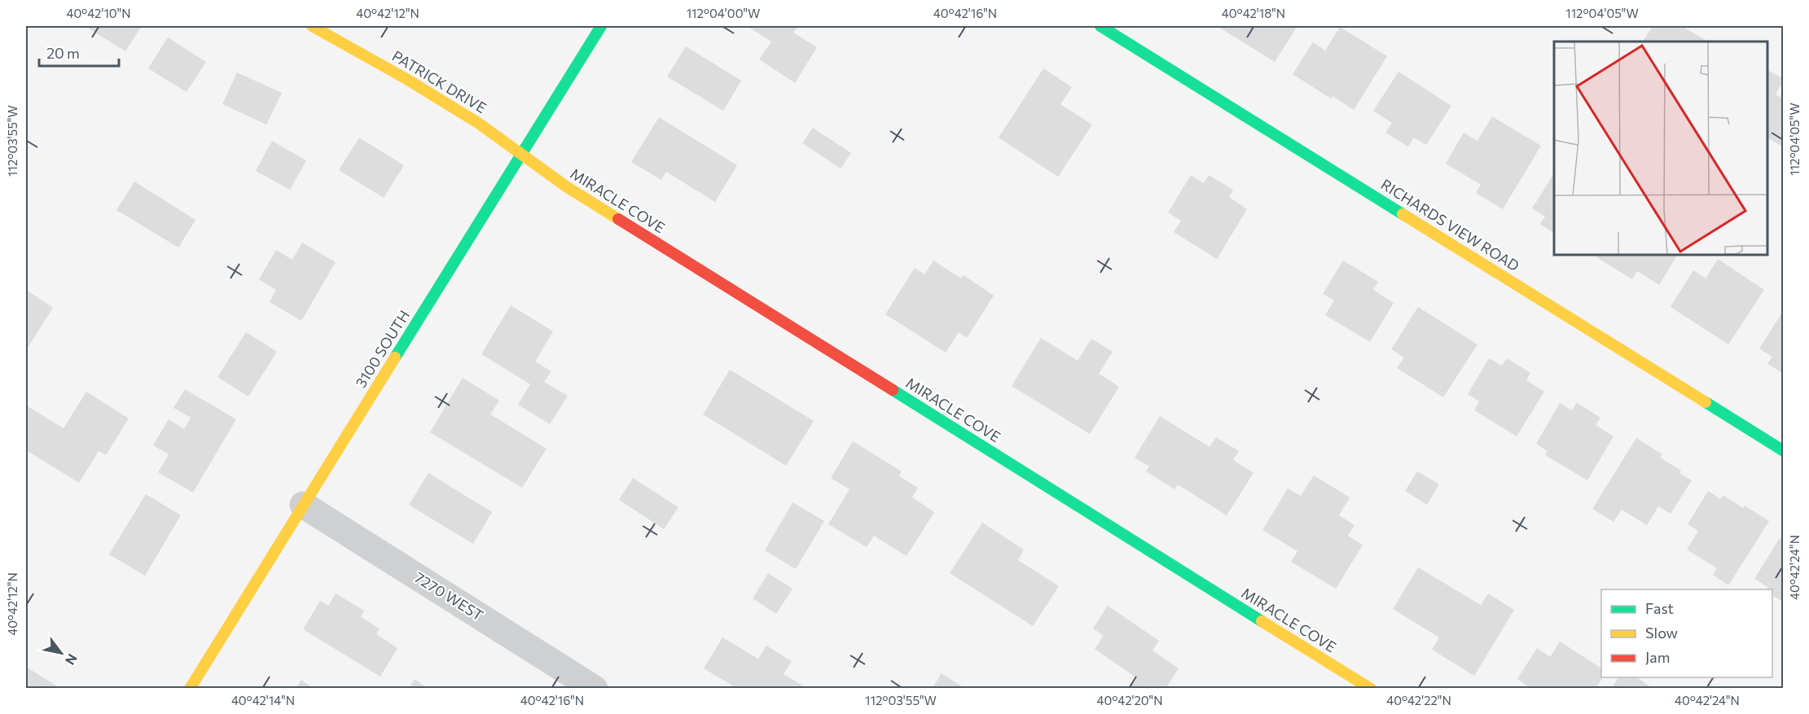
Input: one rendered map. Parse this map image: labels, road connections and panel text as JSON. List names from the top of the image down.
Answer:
{
  "streets": {
    "street": [
      "PATRICK DRIVE",
      "MIRACLE COVE",
      "RICHARDS VIEW ROAD",
      "3100 SOUTH",
      "7270 WEST"
    ]
  },
  "crossings": [
    ["PATRICK DRIVE", "MIRACLE COVE"],
    ["PATRICK DRIVE", "3100 SOUTH"],
    ["MIRACLE COVE", "3100 SOUTH"],
    ["3100 SOUTH", "7270 WEST"]
  ],
  "legend": ["Fast", "Slow", "Jam"],
  "scale_bar": "20 m",
  "north": "bottom right",
  "coordinates": [
    "40°42'10\"N",
    "40°42'12\"N",
    "112°04'00\"W",
    "40°42'16\"N",
    "40°42'18\"N",
    "112°04'05\"W",
    "112°03'55\"W",
    "40°42'24\"N",
    "40°42'14\"N",
    "40°42'20\"N",
    "40°42'22\"N"
  ]
}
